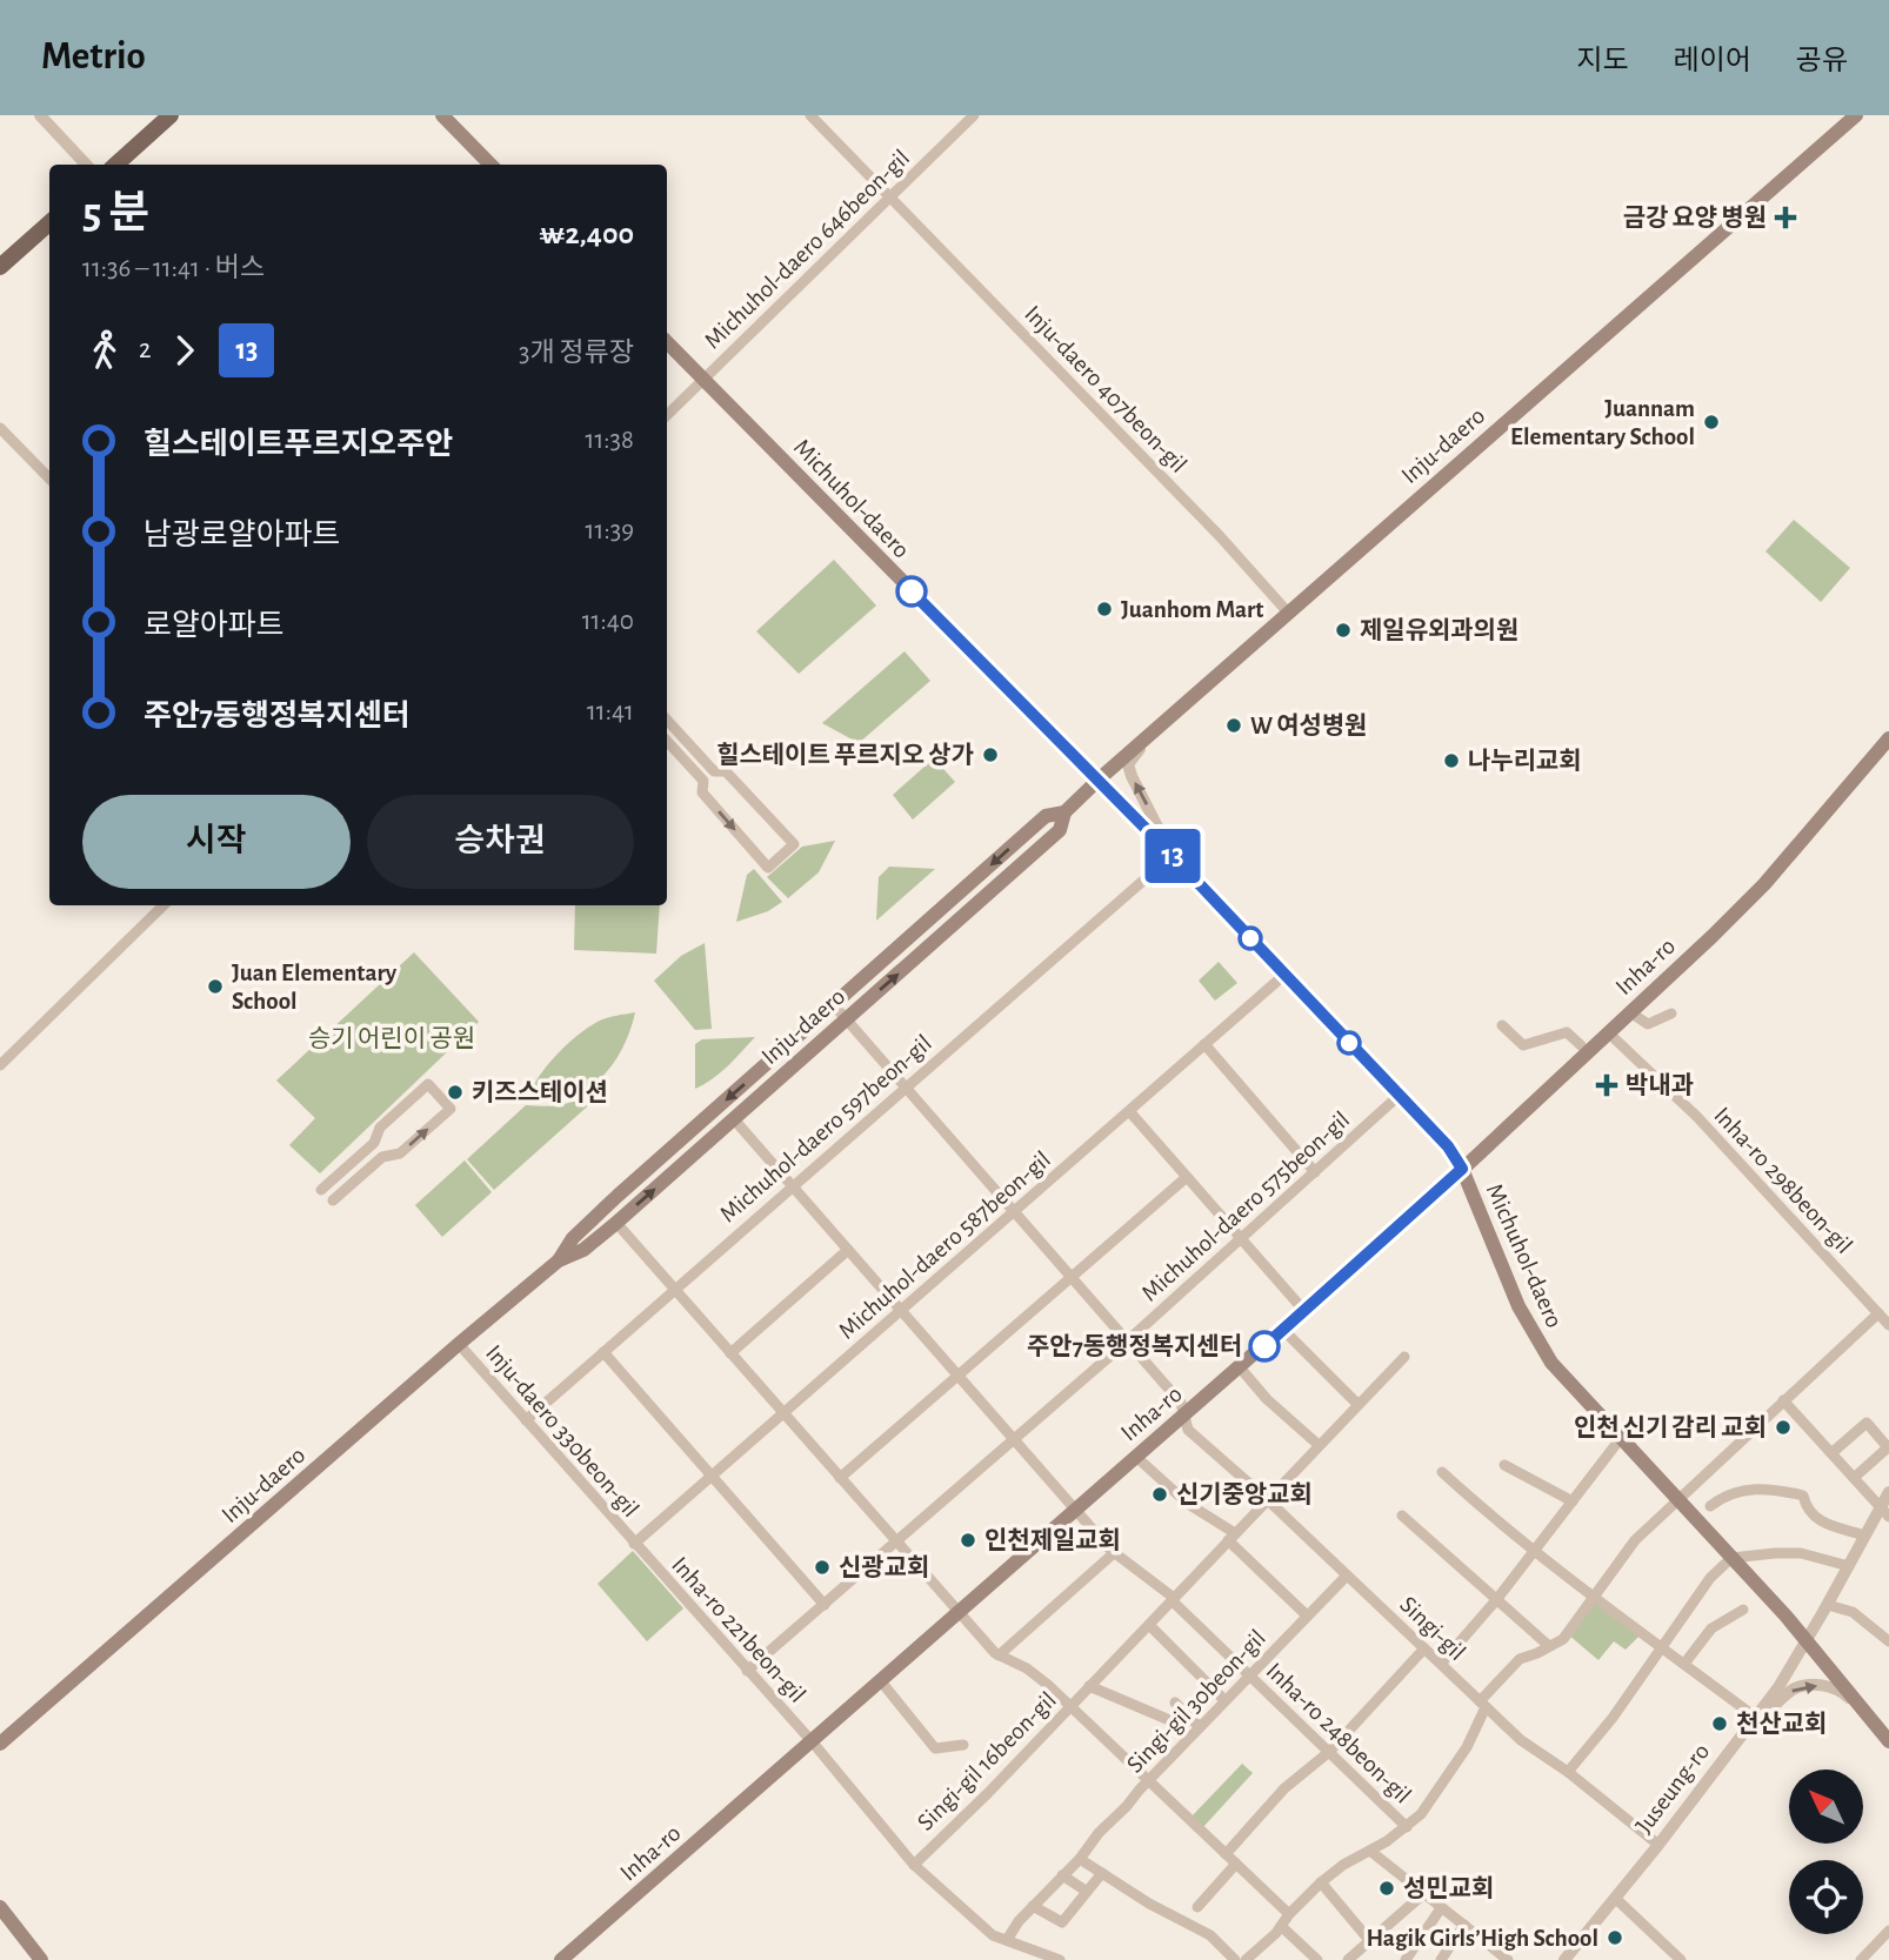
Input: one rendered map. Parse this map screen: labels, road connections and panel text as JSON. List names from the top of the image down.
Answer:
{
  "streets": {
    "main road": ["Inju-daero", "Michuhol-daero", "Inha-ro"],
    "street": [
      "Michuhol-daero 646beon-gil",
      "Inju-daero 407beon-gil",
      "Michuhol-daero 597beon-gil",
      "Inha-ro 298beon-gil",
      "Michuhol-daero 575beon-gil",
      "Michuhol-daero 587beon-gil",
      "Inju-daero 330beon-gil",
      "Singi-gil",
      "Inha-ro 221beon-gil",
      "Singi-gil 30beon-gil",
      "Inha-ro 248beon-gil",
      "Singi-gil 16beon-gil",
      "Juseung-ro"
    ]
  },
  "crossings": [
    ["Michuhol-daero 646beon-gil", "Inju-daero 407beon-gil"],
    ["Michuhol-daero 646beon-gil", "Michuhol-daero"],
    ["Inju-daero 407beon-gil", "Inju-daero"],
    ["Inju-daero", "Michuhol-daero"],
    ["Inju-daero", "Inju-daero 330beon-gil"],
    ["Inju-daero", "Singi-gil"],
    ["Inju-daero", "Inha-ro 248beon-gil"],
    ["Michuhol-daero", "Inha-ro"],
    ["Michuhol-daero", "Michuhol-daero 597beon-gil"],
    ["Michuhol-daero", "Michuhol-daero 575beon-gil"],
    ["Michuhol-daero", "Michuhol-daero 587beon-gil"],
    ["Michuhol-daero", "Juseung-ro"],
    ["Inha-ro", "Inha-ro 298beon-gil"],
    ["Inha-ro", "Singi-gil"],
    ["Inha-ro", "Inha-ro 221beon-gil"],
    ["Inha-ro", "Inha-ro 248beon-gil"],
    ["Michuhol-daero 597beon-gil", "Inju-daero 330beon-gil"],
    ["Michuhol-daero 597beon-gil", "Singi-gil"],
    ["Michuhol-daero 597beon-gil", "Inha-ro 248beon-gil"],
    ["Michuhol-daero 575beon-gil", "Singi-gil"],
    ["Michuhol-daero 575beon-gil", "Inha-ro 221beon-gil"],
    ["Michuhol-daero 575beon-gil", "Inha-ro 248beon-gil"],
    ["Michuhol-daero 587beon-gil", "Inju-daero 330beon-gil"],
    ["Michuhol-daero 587beon-gil", "Singi-gil"],
    ["Michuhol-daero 587beon-gil", "Inha-ro 221beon-gil"],
    ["Michuhol-daero 587beon-gil", "Inha-ro 248beon-gil"],
    ["Inju-daero 330beon-gil", "Inha-ro 221beon-gil"],
    ["Singi-gil", "Singi-gil 30beon-gil"],
    ["Singi-gil", "Singi-gil 16beon-gil"],
    ["Singi-gil", "Juseung-ro"],
    ["Inha-ro 221beon-gil", "Singi-gil 30beon-gil"],
    ["Inha-ro 221beon-gil", "Singi-gil 16beon-gil"],
    ["Singi-gil 30beon-gil", "Inha-ro 248beon-gil"],
    ["Inha-ro 248beon-gil", "Singi-gil 16beon-gil"]
  ],
  "parks": ["승기 어린이 공원"],
  "places": {
    "health": ["금강 요양 병원", "박내과"],
    "other": [
      "Juannam Elementary School",
      "Juanhom Mart",
      "제일유외과의원",
      "W 여성병원",
      "힐스테이트 푸르지오 상가",
      "나누리교회",
      "Juan Elementary School",
      "키즈스테이션",
      "주안7동행정복지센터",
      "인천 신기 감리 교회",
      "신기중앙교회",
      "인천제일교회",
      "신광교회",
      "천산교회",
      "성민교회",
      "Hagik Girls’High School"
    ]
  },
  "lines": ["bus line 13"],
  "north": "top left",
  "page": {
    "header": "Metrio",
    "nav": ["지도", "레이어", "공유"],
    "on_map": "13",
    "heading": ["5 분", "11:36 – 11:41 · 버스", "₩2,400"],
    "legs": ["2", "13", "3개 정류장"],
    "list": [
      {
        "name": "힐스테이트푸르지오주안",
        "value": "11:38"
      },
      {
        "name": "남광로얄아파트",
        "value": "11:39"
      },
      {
        "name": "로얄아파트",
        "value": "11:40"
      },
      {
        "name": "주안7동행정복지센터",
        "value": "11:41"
      }
    ],
    "buttons": ["시작", "승차권"]
  }
}
